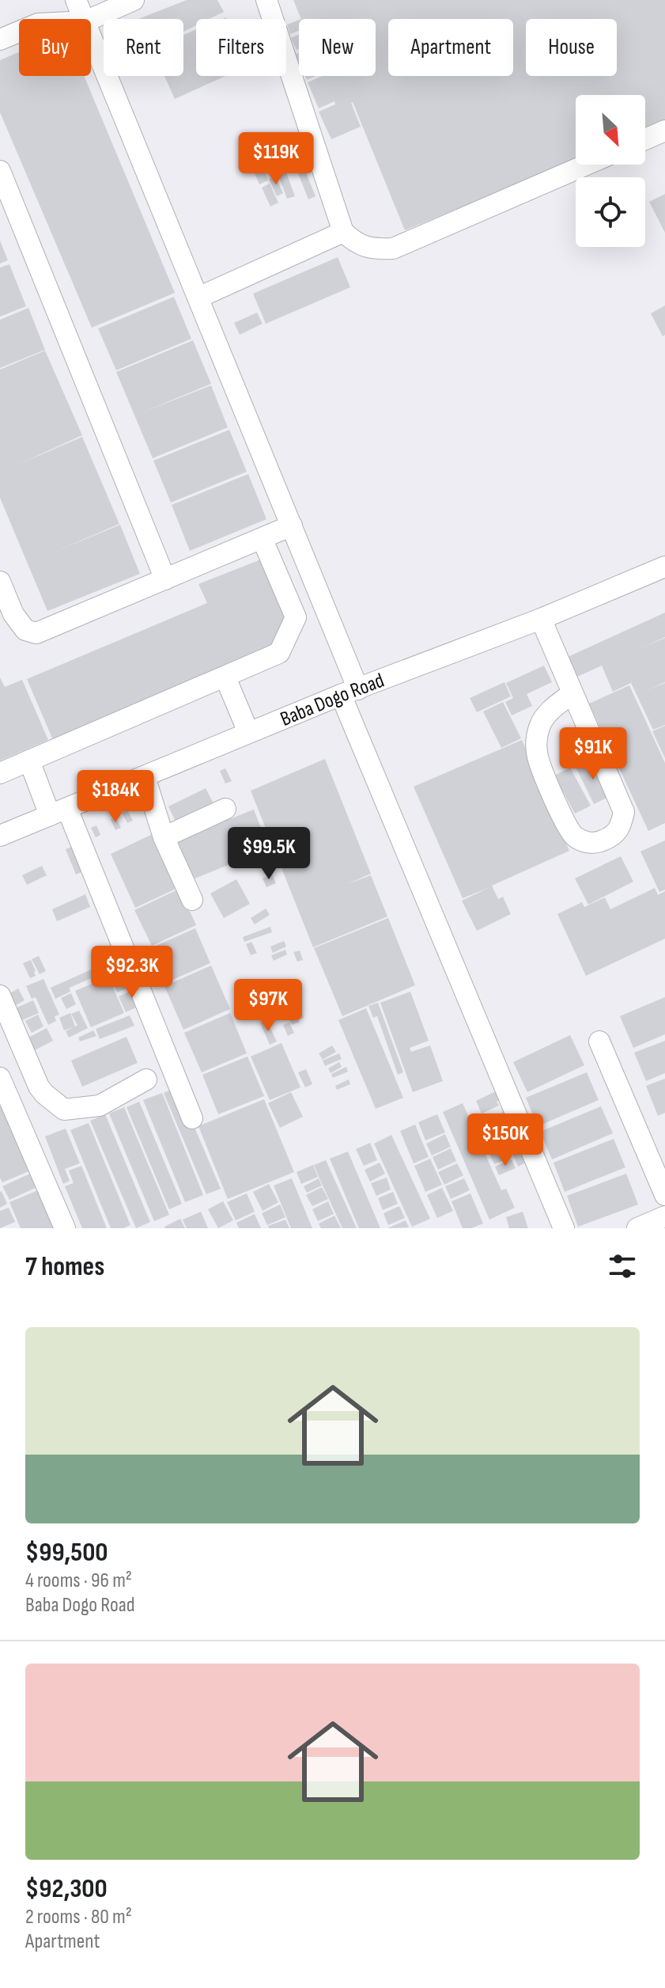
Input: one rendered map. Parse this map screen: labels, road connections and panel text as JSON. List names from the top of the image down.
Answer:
{
  "streets": {
    "street": ["Baba Dogo Road"]
  },
  "north": "bottom right",
  "page": {
    "chip": [
      "Buy",
      "Rent",
      "Filters",
      "New",
      "Apartment",
      "House"
    ],
    "price": [
      "$119K",
      "$91K",
      "$184K",
      "$99.5K",
      "$92.3K",
      "$97K",
      "$150K"
    ],
    "heading": "7 homes",
    "list": [
      {
        "name": "$99,500",
        "note": "4 rooms · 96 m² · Baba Dogo Road"
      },
      {
        "name": "$92,300",
        "note": "2 rooms · 80 m² · Apartment"
      }
    ]
  }
}
